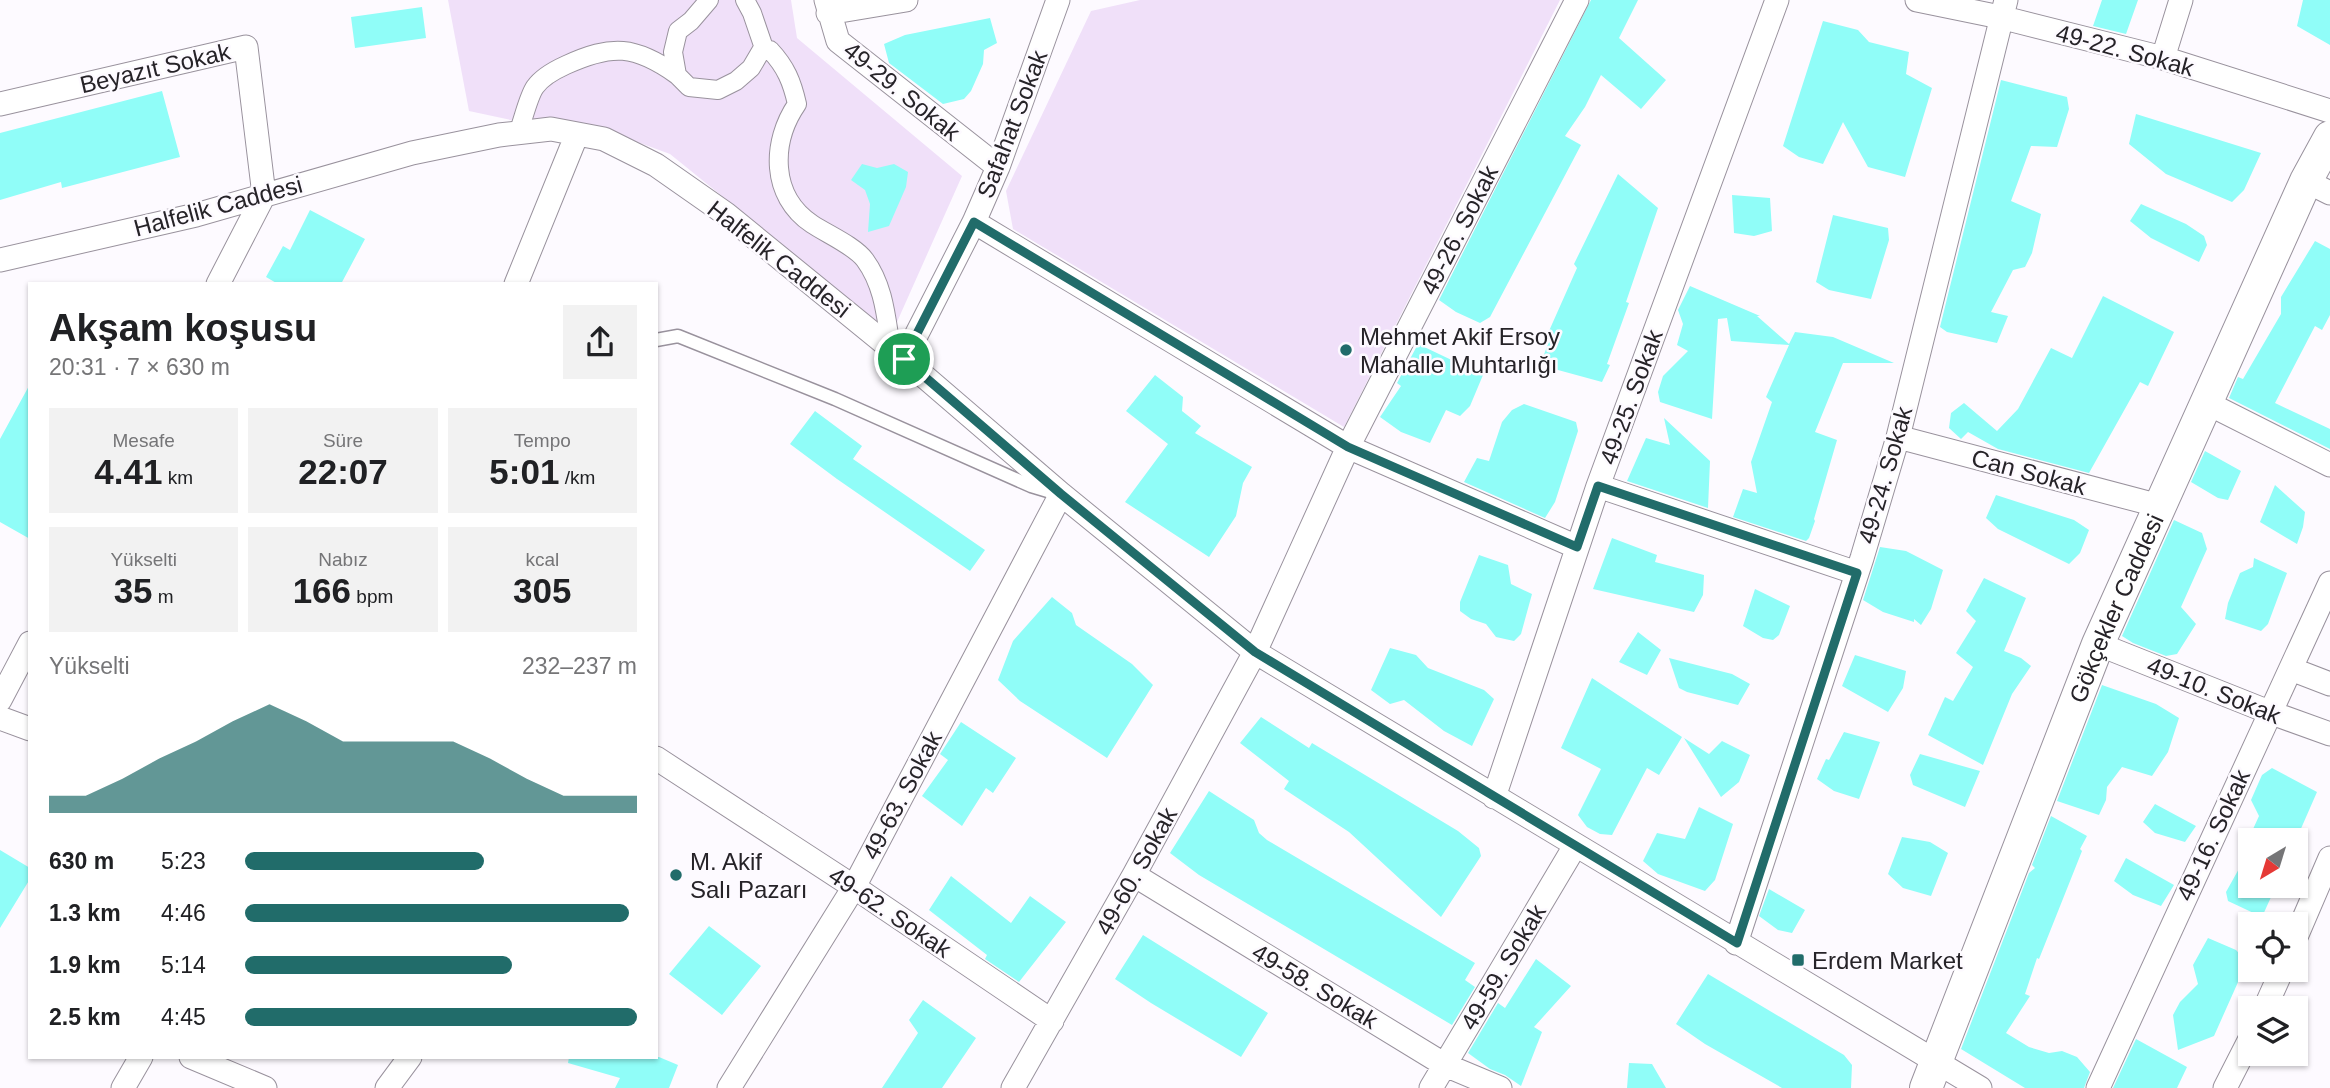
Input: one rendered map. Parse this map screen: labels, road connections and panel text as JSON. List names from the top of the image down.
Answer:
{
  "streets": {
    "main road": ["Gökçekler Caddesi"],
    "street": [
      "49-22. Sokak",
      "Beyazıt Sokak",
      "49-29. Sokak",
      "Safahat Sokak",
      "Halfelik Caddesi",
      "49-26. Sokak",
      "49-25. Sokak",
      "Can Sokak",
      "49-24. Sokak",
      "49-10. Sokak",
      "49-63. Sokak",
      "49-16. Sokak",
      "49-60. Sokak",
      "49-62. Sokak",
      "49-59. Sokak",
      "49-58. Sokak"
    ]
  },
  "crossings": [
    ["49-22. Sokak", "49-24. Sokak"],
    ["Beyazıt Sokak", "Halfelik Caddesi"],
    ["49-29. Sokak", "Safahat Sokak"],
    ["Safahat Sokak", "Halfelik Caddesi"],
    ["Halfelik Caddesi", "49-26. Sokak"],
    ["Halfelik Caddesi", "49-25. Sokak"],
    ["Halfelik Caddesi", "49-24. Sokak"],
    ["Halfelik Caddesi", "Gökçekler Caddesi"],
    ["Halfelik Caddesi", "49-63. Sokak"],
    ["Halfelik Caddesi", "49-60. Sokak"],
    ["Halfelik Caddesi", "49-59. Sokak"],
    ["49-26. Sokak", "49-60. Sokak"],
    ["Can Sokak", "49-24. Sokak"],
    ["Can Sokak", "Gökçekler Caddesi"],
    ["Gökçekler Caddesi", "49-10. Sokak"],
    ["49-10. Sokak", "49-16. Sokak"],
    ["49-63. Sokak", "49-62. Sokak"],
    ["49-60. Sokak", "49-62. Sokak"],
    ["49-60. Sokak", "49-58. Sokak"],
    ["49-59. Sokak", "49-58. Sokak"]
  ],
  "places": {
    "other": ["Mehmet Akif Ersoy Mahalle Muhtarlığı", "M. Akif Salı Pazarı"],
    "transit": ["Erdem Market"]
  },
  "north": "bottom left",
  "page": {
    "heading": ["Akşam koşusu", "20:31 · 7 × 630 m"],
    "stats": [
      ["Mesafe", "4.41 km"],
      ["Süre", "22:07"],
      ["Tempo", "5:01 /km"],
      ["Yükselti", "35 m"],
      ["Nabız", "166 bpm"],
      ["kcal", "305"]
    ],
    "chart": ["Yükselti", "232–237 m"],
    "list": [
      {
        "name": "630 m",
        "note": "5:23"
      },
      {
        "name": "1.3 km",
        "note": "4:46"
      },
      {
        "name": "1.9 km",
        "note": "5:14"
      },
      {
        "name": "2.5 km",
        "note": "4:45"
      }
    ]
  }
}
